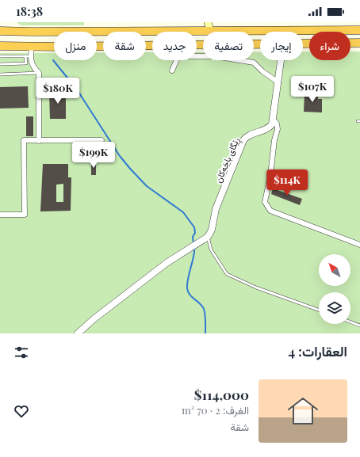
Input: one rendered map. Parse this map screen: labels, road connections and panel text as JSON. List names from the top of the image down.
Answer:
{
  "streets": {
    "street": ["ڕێگای باخەکان"]
  },
  "north": "top left",
  "page": {
    "status": "18:38",
    "chip": [
      "شراء",
      "إيجار",
      "تصفية",
      "جديد",
      "شقة",
      "منزل"
    ],
    "price": [
      "$107K",
      "$180K",
      "$199K",
      "$114K"
    ],
    "heading": "العقارات: 4",
    "list": [
      {
        "name": "$114,000",
        "note": "الغرف: 2 · 70 m² · شقة"
      }
    ]
  }
}
